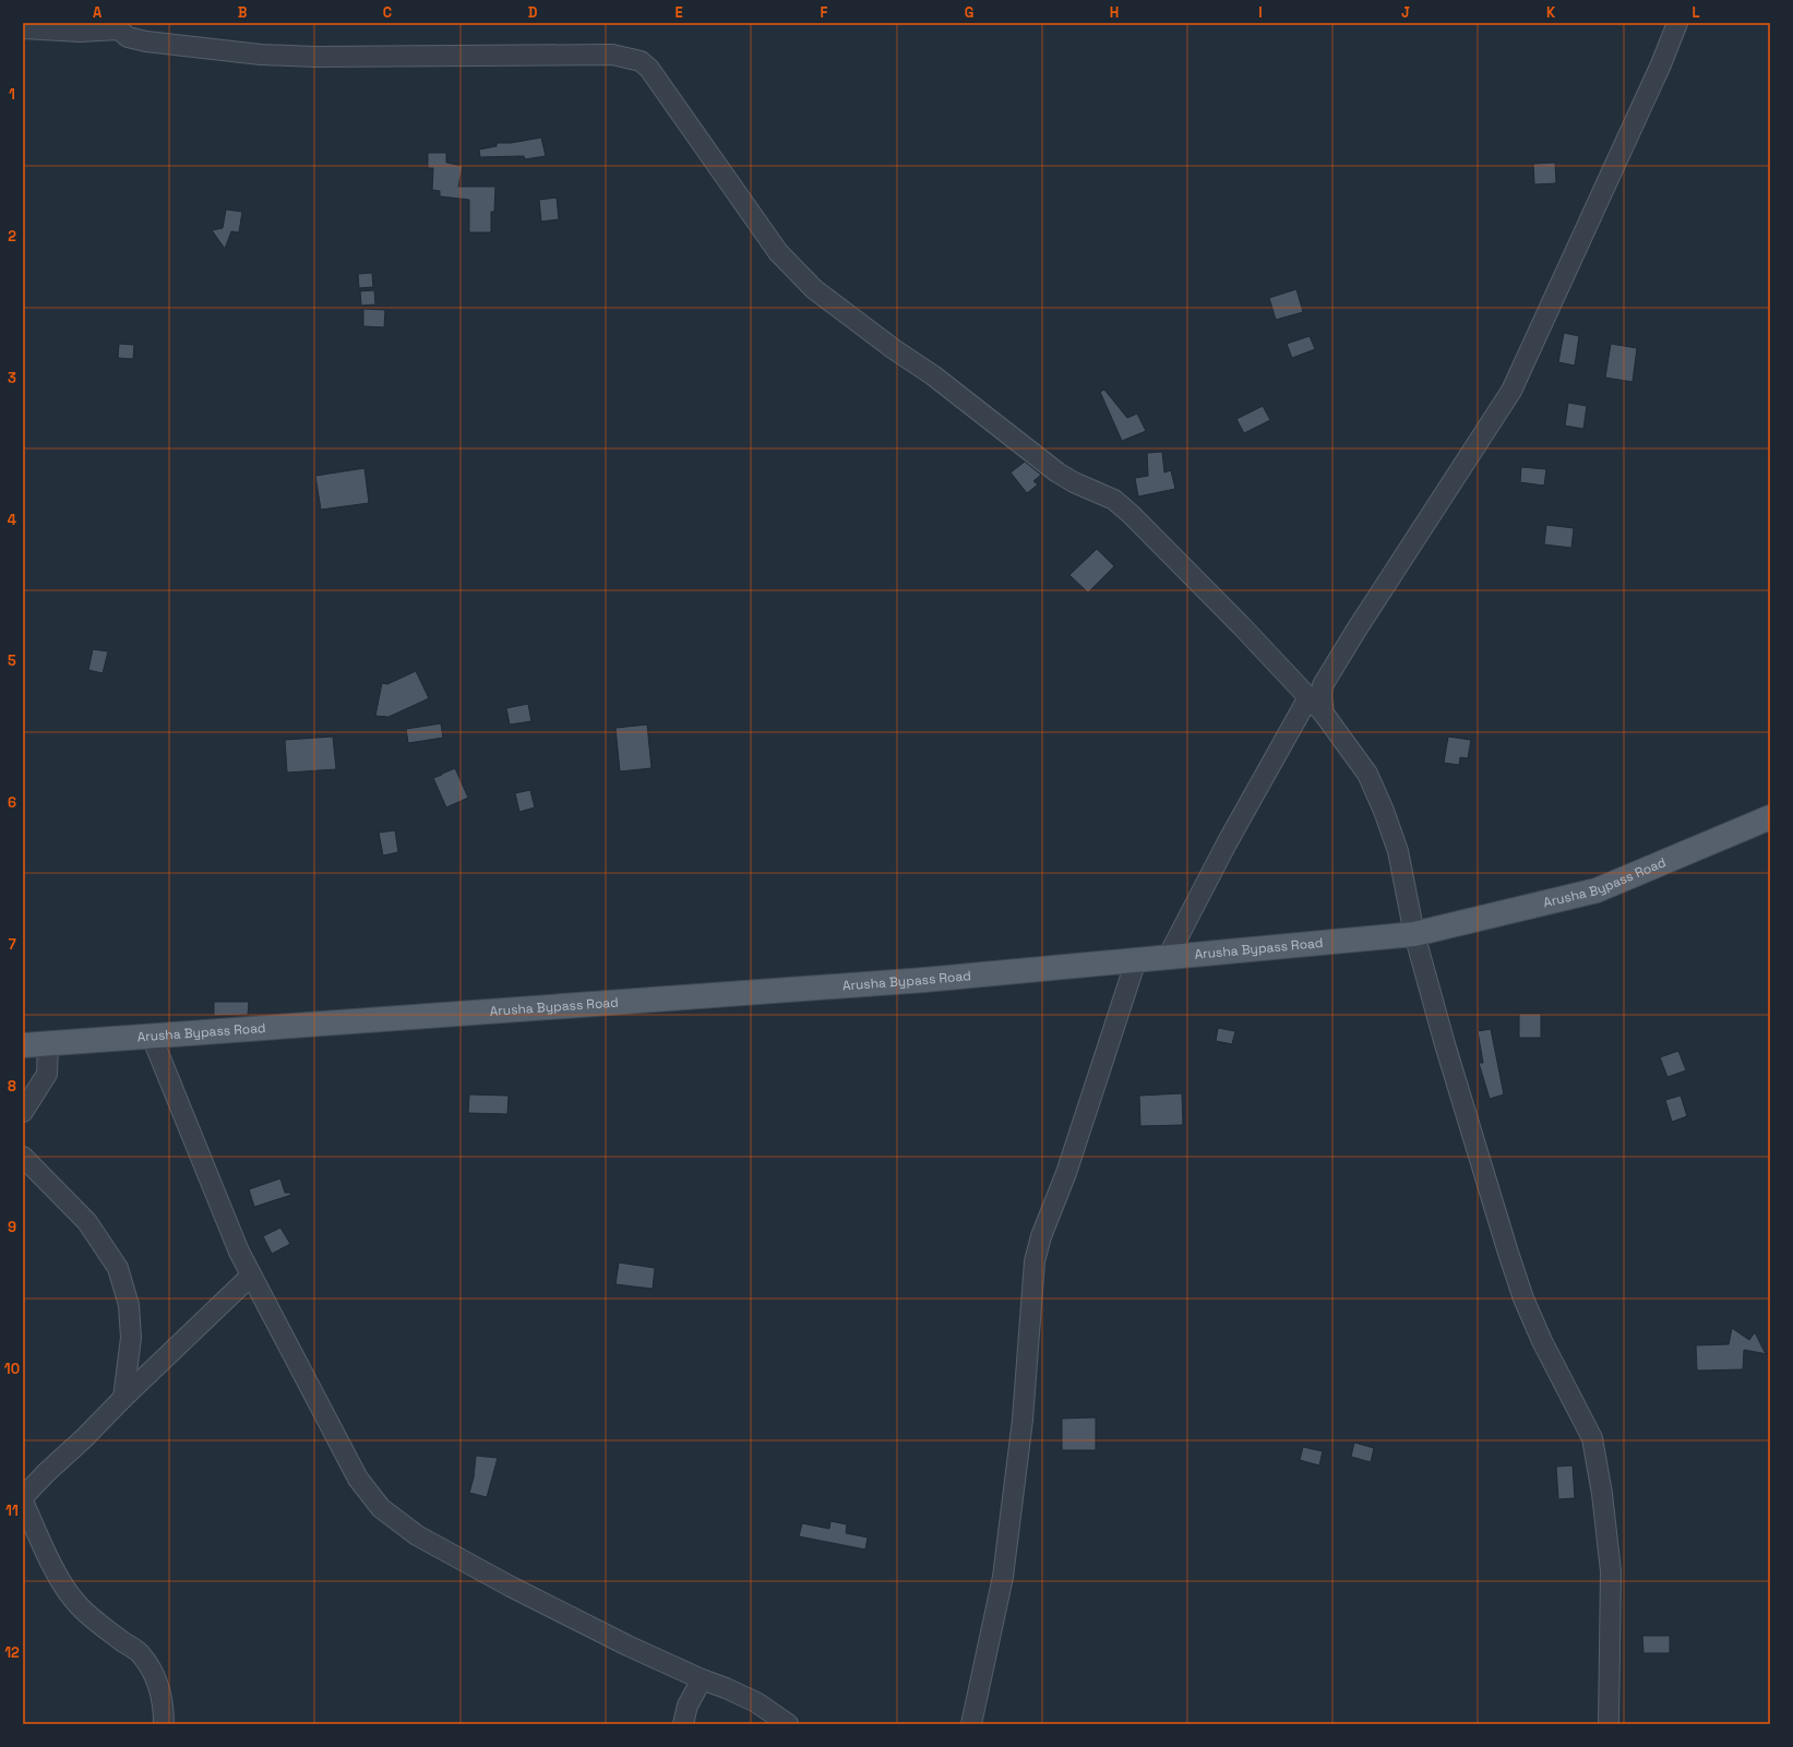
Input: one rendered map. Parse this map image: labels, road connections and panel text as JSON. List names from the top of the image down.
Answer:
{
  "streets": {
    "main road": ["Arusha Bypass Road"]
  },
  "grid": {
    "columns": [
      "A",
      "B",
      "C",
      "D",
      "E",
      "F",
      "G",
      "H",
      "I",
      "J",
      "K",
      "L"
    ],
    "rows": [
      "1",
      "2",
      "3",
      "4",
      "5",
      "6",
      "7",
      "8",
      "9",
      "10",
      "11",
      "12"
    ]
  }
}
